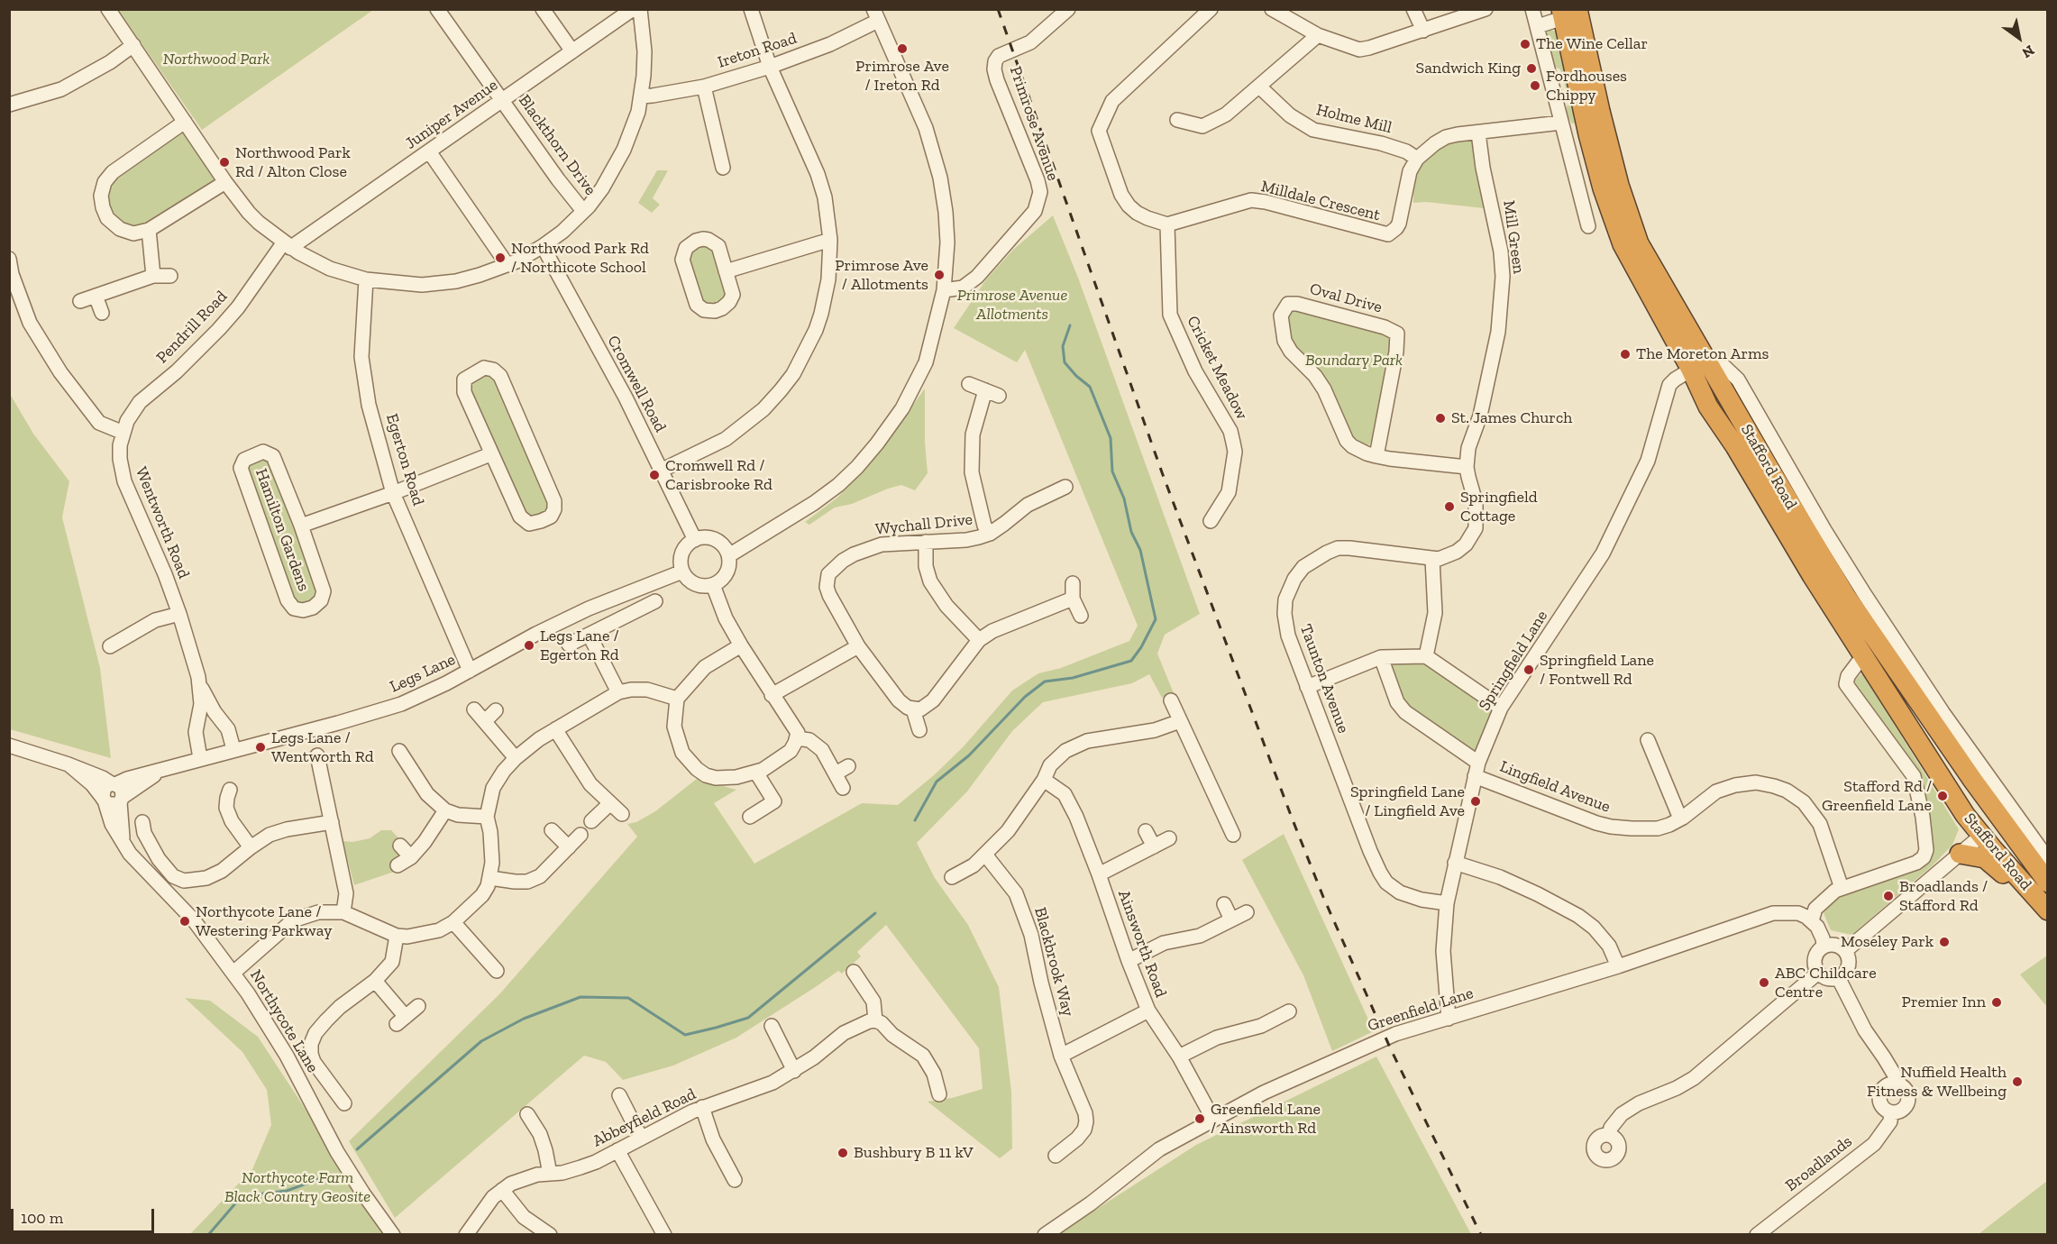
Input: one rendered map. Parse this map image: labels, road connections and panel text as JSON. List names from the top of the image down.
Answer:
{
  "streets": {
    "highway": ["Stafford Road"],
    "street": [
      "Ireton Road",
      "Juniper Avenue",
      "Holme Mill",
      "Primrose Avenue",
      "Blackthorn Drive",
      "Milldale Crescent",
      "Mill Green",
      "Oval Drive",
      "Pendrill Road",
      "Cricket Meadow",
      "Cromwell Road",
      "Egerton Road",
      "Wentworth Road",
      "Wychall Drive",
      "Hamilton Gardens",
      "Springfield Lane",
      "Legs Lane",
      "Taunton Avenue",
      "Lingfield Avenue",
      "Ainsworth Road",
      "Blackbrook Way",
      "Greenfield Lane",
      "Northycote Lane",
      "Abbeyfield Road",
      "Broadlands"
    ]
  },
  "crossings": [
    ["Juniper Avenue", "Blackthorn Drive"],
    ["Juniper Avenue", "Pendrill Road"],
    ["Holme Mill", "Milldale Crescent"],
    ["Milldale Crescent", "Cricket Meadow"],
    ["Mill Green", "Taunton Avenue"],
    ["Oval Drive", "Taunton Avenue"],
    ["Pendrill Road", "Wentworth Road"],
    ["Cromwell Road", "Legs Lane"],
    ["Egerton Road", "Hamilton Gardens"],
    ["Egerton Road", "Legs Lane"],
    ["Stafford Road", "Springfield Lane"],
    ["Wentworth Road", "Legs Lane"],
    ["Springfield Lane", "Taunton Avenue"],
    ["Springfield Lane", "Lingfield Avenue"],
    ["Springfield Lane", "Greenfield Lane"],
    ["Legs Lane", "Northycote Lane"],
    ["Ainsworth Road", "Greenfield Lane"]
  ],
  "parks": [
    "Northwood Park",
    "Primrose Avenue Allotments",
    "Boundary Park",
    "Northycote Farm Black Country Geosite"
  ],
  "places": [
    "The Wine Cellar",
    "Primrose Ave / Ireton Rd",
    "Sandwich King",
    "Fordhouses Chippy",
    "Northwood Park Rd / Alton Close",
    "Northwood Park Rd / Northicote School",
    "Primrose Ave / Allotments",
    "The Moreton Arms",
    "St. James Church",
    "Cromwell Rd / Carisbrooke Rd",
    "Springfield Cottage",
    "Legs Lane / Egerton Rd",
    "Springfield Lane / Fontwell Rd",
    "Legs Lane / Wentworth Rd",
    "Stafford Rd / Greenfield Lane",
    "Springfield Lane / Lingfield Ave",
    "Broadlands / Stafford Rd",
    "Northycote Lane / Westering Parkway",
    "Moseley Park",
    "ABC Childcare Centre",
    "Premier Inn",
    "Nuffield Health Fitness & Wellbeing",
    "Greenfield Lane / Ainsworth Rd",
    "Bushbury B 11 kV"
  ],
  "scale_bar": "100 m",
  "north": "bottom right"
}
